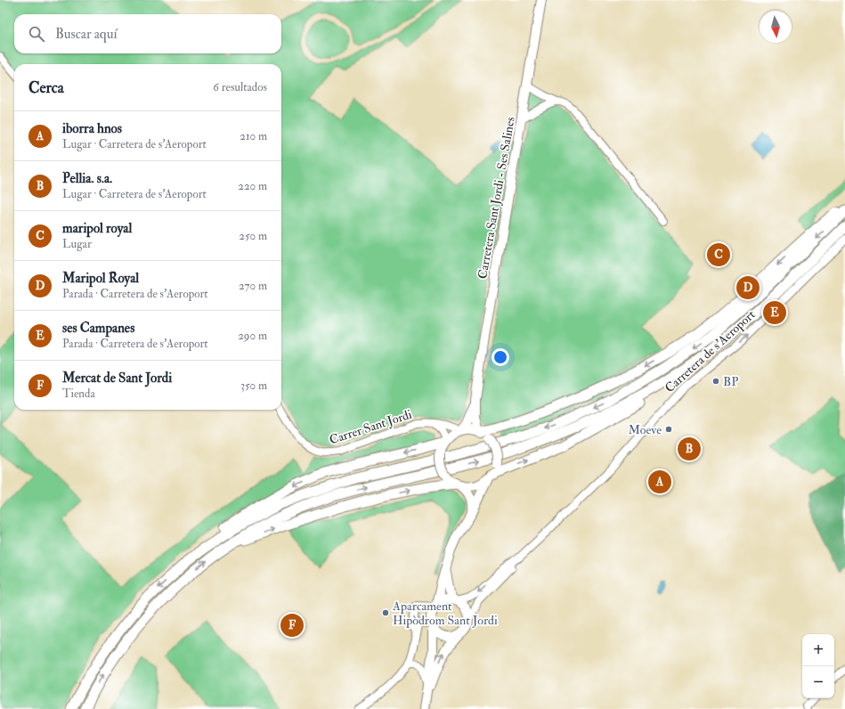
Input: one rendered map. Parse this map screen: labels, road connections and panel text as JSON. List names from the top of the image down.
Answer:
{
  "streets": {
    "main road": ["Carretera Sant Jordi - Ses Salines"],
    "street": ["Carretera de s'Aeroport", "Carrer Sant Jordi"]
  },
  "crossings": [
    ["Carretera Sant Jordi - Ses Salines", "Carrer Sant Jordi"]
  ],
  "one_way": ["Carretera de s'Aeroport"],
  "places": ["BP", "Moeve", "Aparcament Hipòdrom Sant Jordi"],
  "north": "bottom",
  "page": {
    "search": "Buscar aquí",
    "heading": ["Cerca", "6 resultados"],
    "list": [
      {
        "mark": "A",
        "name": "iborra hnos",
        "note": "Lugar · Carretera de s'Aeroport",
        "value": "210 m"
      },
      {
        "mark": "B",
        "name": "Pellia. s.a.",
        "note": "Lugar · Carretera de s'Aeroport",
        "value": "220 m"
      },
      {
        "mark": "C",
        "name": "maripol royal",
        "note": "Lugar",
        "value": "250 m"
      },
      {
        "mark": "D",
        "name": "Maripol Royal",
        "note": "Parada · Carretera de s'Aeroport",
        "value": "270 m"
      },
      {
        "mark": "E",
        "name": "ses Campanes",
        "note": "Parada · Carretera de s'Aeroport",
        "value": "290 m"
      },
      {
        "mark": "F",
        "name": "Mercat de Sant Jordi",
        "note": "Tienda",
        "value": "350 m"
      }
    ],
    "pins": [
      "C",
      "D",
      "E",
      "B",
      "A",
      "F"
    ],
    "map_buttons": ["+", "−"]
  }
}
